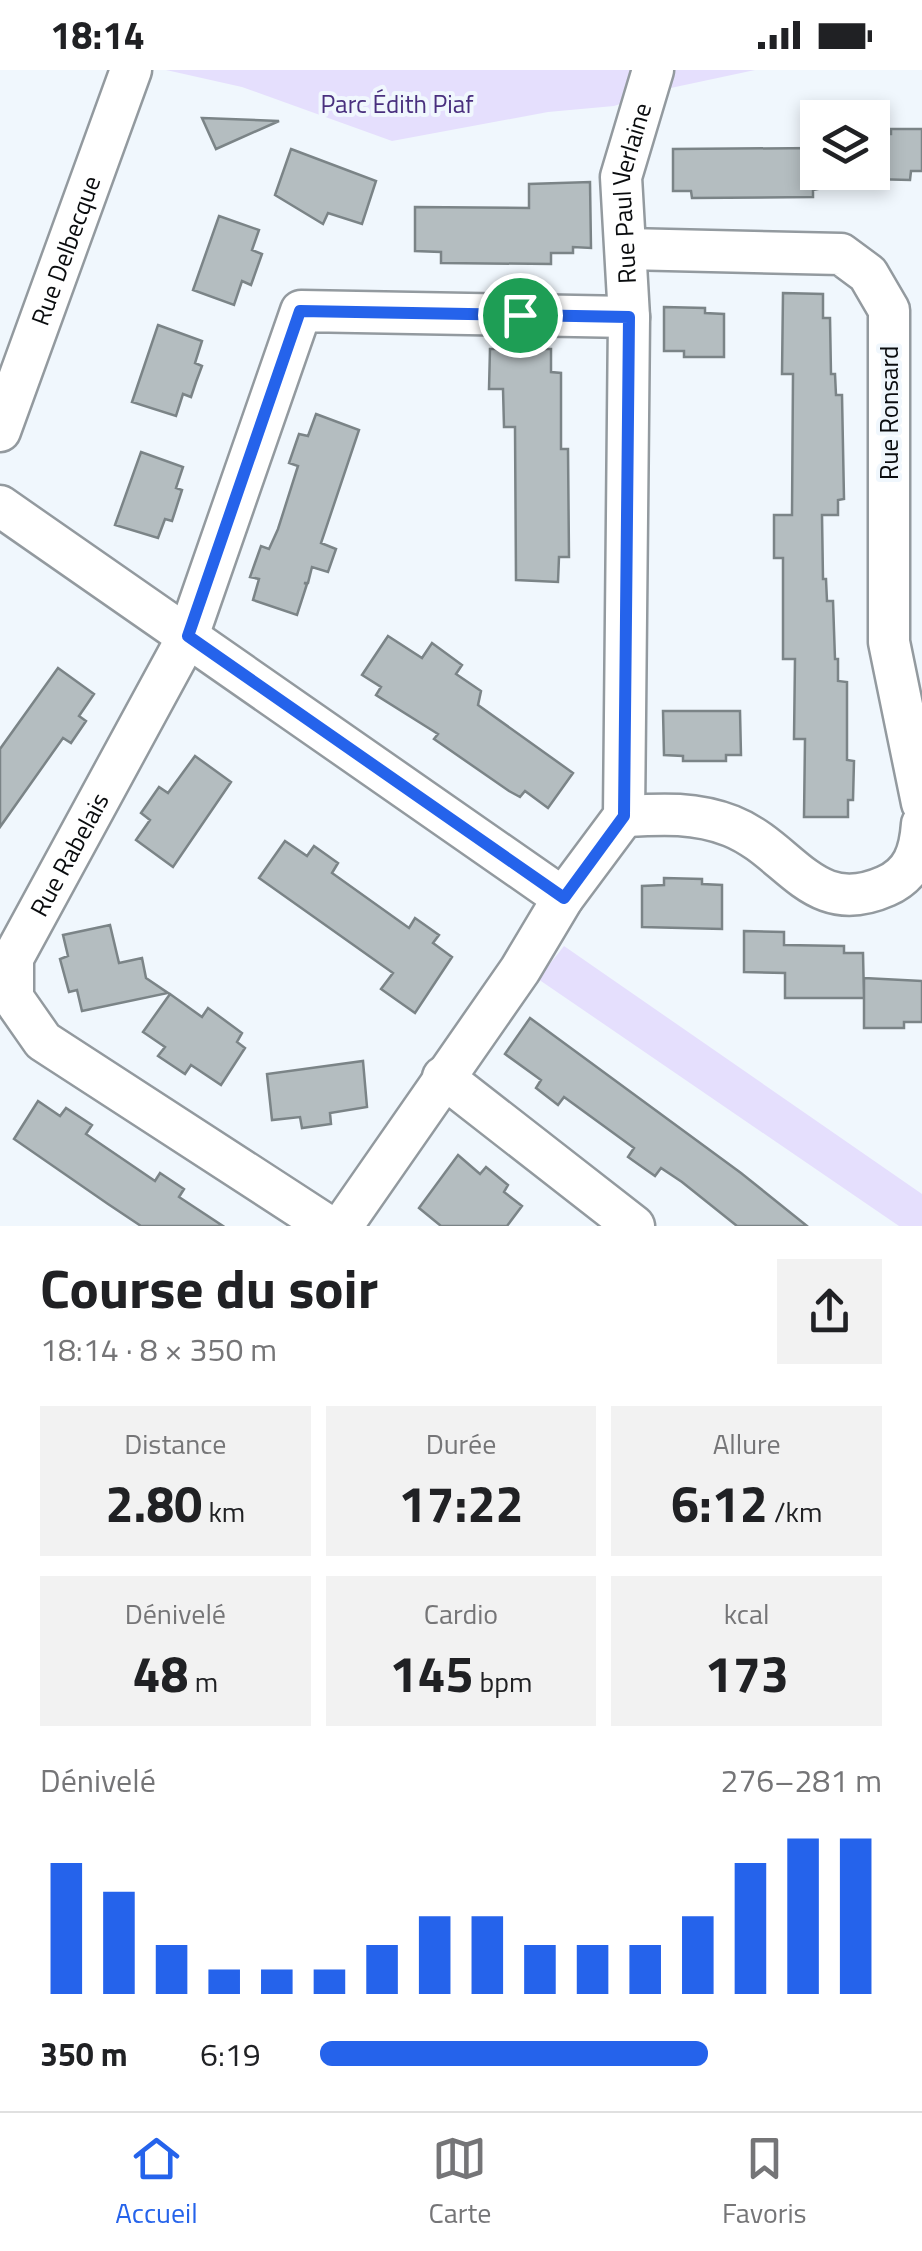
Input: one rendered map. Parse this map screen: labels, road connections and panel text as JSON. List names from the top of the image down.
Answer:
{
  "streets": {
    "street": [
      "Rue Paul Verlaine",
      "Rue Delbecque",
      "Rue Ronsard",
      "Rue Rabelais"
    ]
  },
  "crossings": [
    ["Rue Paul Verlaine", "Rue Ronsard"],
    ["Rue Paul Verlaine", "Rue Rabelais"]
  ],
  "parks": ["Parc Édith Piaf"],
  "page": {
    "status": "18:14",
    "heading": ["Course du soir", "18:14 · 8 × 350 m"],
    "stats": [
      ["Distance", "2.80 km"],
      ["Durée", "17:22"],
      ["Allure", "6:12 /km"],
      ["Dénivelé", "48 m"],
      ["Cardio", "145 bpm"],
      ["kcal", "173"]
    ],
    "chart": ["Dénivelé", "276–281 m"],
    "list": [
      {
        "name": "350 m",
        "note": "6:19"
      }
    ],
    "tabs": ["Accueil", "Carte", "Favoris"]
  }
}
